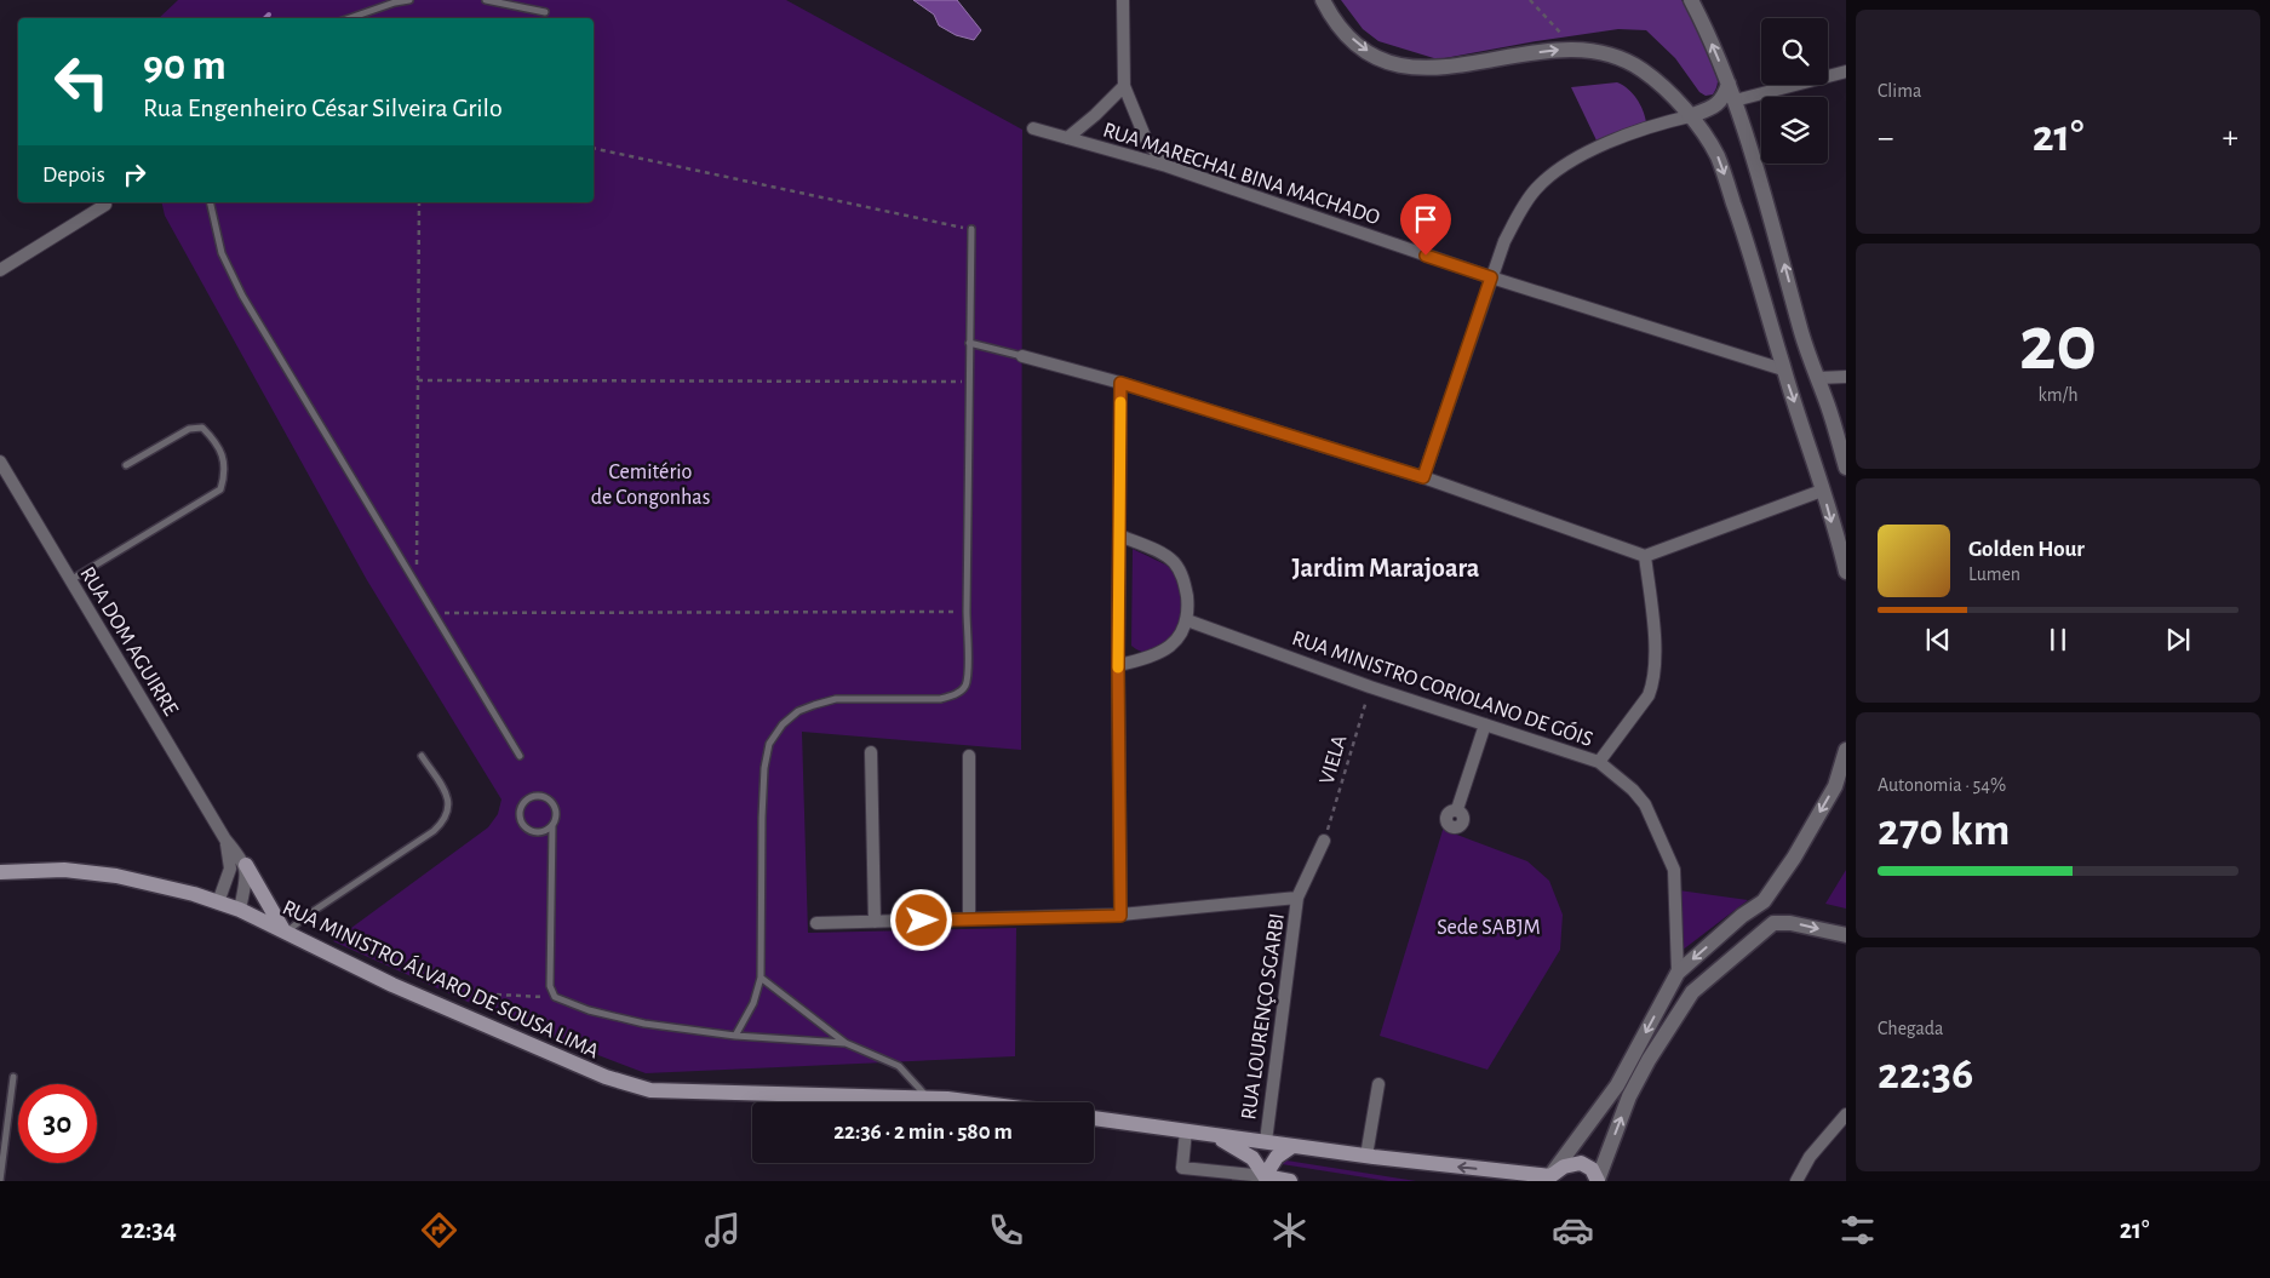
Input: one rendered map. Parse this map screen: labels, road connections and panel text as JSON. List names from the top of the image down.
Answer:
{
  "streets": {
    "main road": ["RUA MINISTRO ÁLVARO DE SOUSA LIMA"],
    "street": [
      "RUA MARECHAL BINA MACHADO",
      "RUA DOM AGUIRRE",
      "RUA MINISTRO CORIOLANO DE GÓIS",
      "RUA LOURENÇO SGARBI"
    ],
    "path": ["VIELA"]
  },
  "crossings": [
    ["RUA DOM AGUIRRE", "RUA MINISTRO ÁLVARO DE SOUSA LIMA"],
    ["RUA MINISTRO CORIOLANO DE GÓIS", "VIELA"],
    ["VIELA", "RUA LOURENÇO SGARBI"]
  ],
  "districts": ["Jardim Marajoara"],
  "parks": ["Cemitério de Congonhas", "Sede SABJM"],
  "page": {
    "tile": [
      "Clima",
      ["20", "km/h"],
      ["Autonomia · 54%", "270 km"],
      ["Chegada", "22:36"]
    ],
    "turn": ["90 m", "Rua Engenheiro César Silveira Grilo"],
    "heat": ["−", "21°", "+"],
    "then": "Depois",
    "song": ["Golden Hour", "Lumen"],
    "limit": "30",
    "trip": "22:36 · 2 min · 580 m",
    "tabs": ["22:34", "21°"]
  }
}
